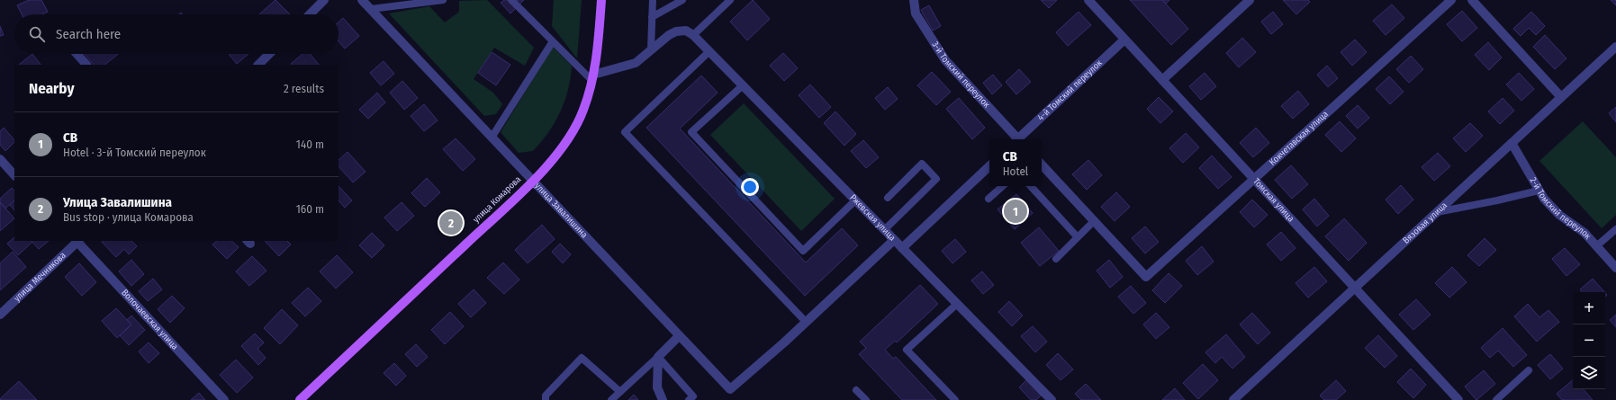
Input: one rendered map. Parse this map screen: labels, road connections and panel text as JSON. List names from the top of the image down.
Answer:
{
  "streets": {
    "main road": ["улица Комарова"],
    "street": [
      "3-й Томский переулок",
      "4-й Томский переулок",
      "Кокчетавская улица",
      "Томская улица",
      "2-й Томский переулок",
      "улица Завалишина",
      "Ржевская улица",
      "Вязовая улица",
      "улица Мечникова",
      "Волочаевская улица"
    ]
  },
  "crossings": [
    ["4-й Томский переулок", "Томская улица"],
    ["Кокчетавская улица", "Томская улица"],
    ["улица Комарова", "улица Завалишина"],
    ["Томская улица", "Вязовая улица"],
    ["2-й Томский переулок", "Вязовая улица"],
    ["улица Мечникова", "Волочаевская улица"]
  ],
  "page": {
    "search": "Search here",
    "heading": ["Nearby", "2 results"],
    "list": [
      {
        "mark": "1",
        "name": "СВ",
        "note": "Hotel · 3-й Томский переулок",
        "value": "140 m"
      },
      {
        "mark": "2",
        "name": "Улица Завалишина",
        "note": "Bus stop · улица Комарова",
        "value": "160 m"
      }
    ],
    "popup": ["СВ", "Hotel"],
    "pins": ["1", "2"],
    "map_buttons": ["+", "−"]
  }
}
